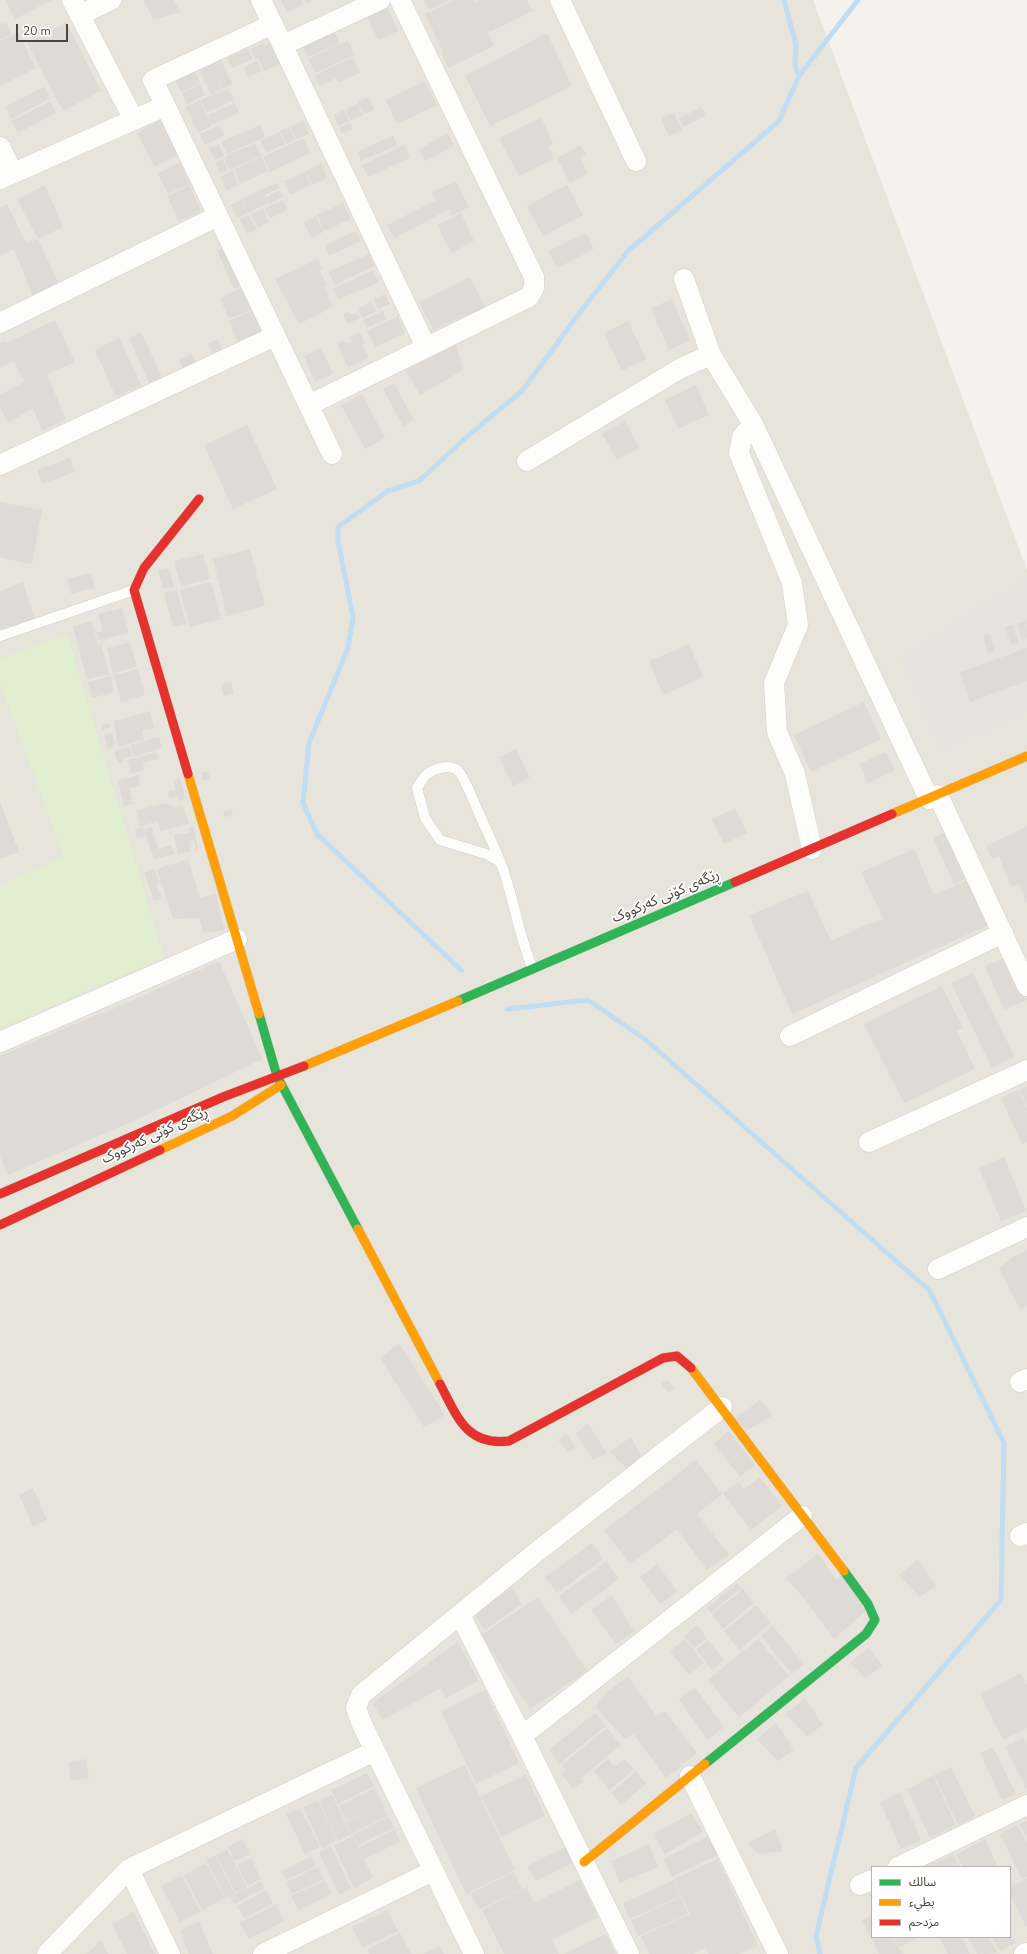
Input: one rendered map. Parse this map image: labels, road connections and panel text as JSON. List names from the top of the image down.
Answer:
{
  "streets": {
    "street": ["ڕێگەی کۆنی کەرکووک"]
  },
  "legend": ["سالك", "بطيء", "مزدحم"],
  "scale_bar": "20 m"
}
